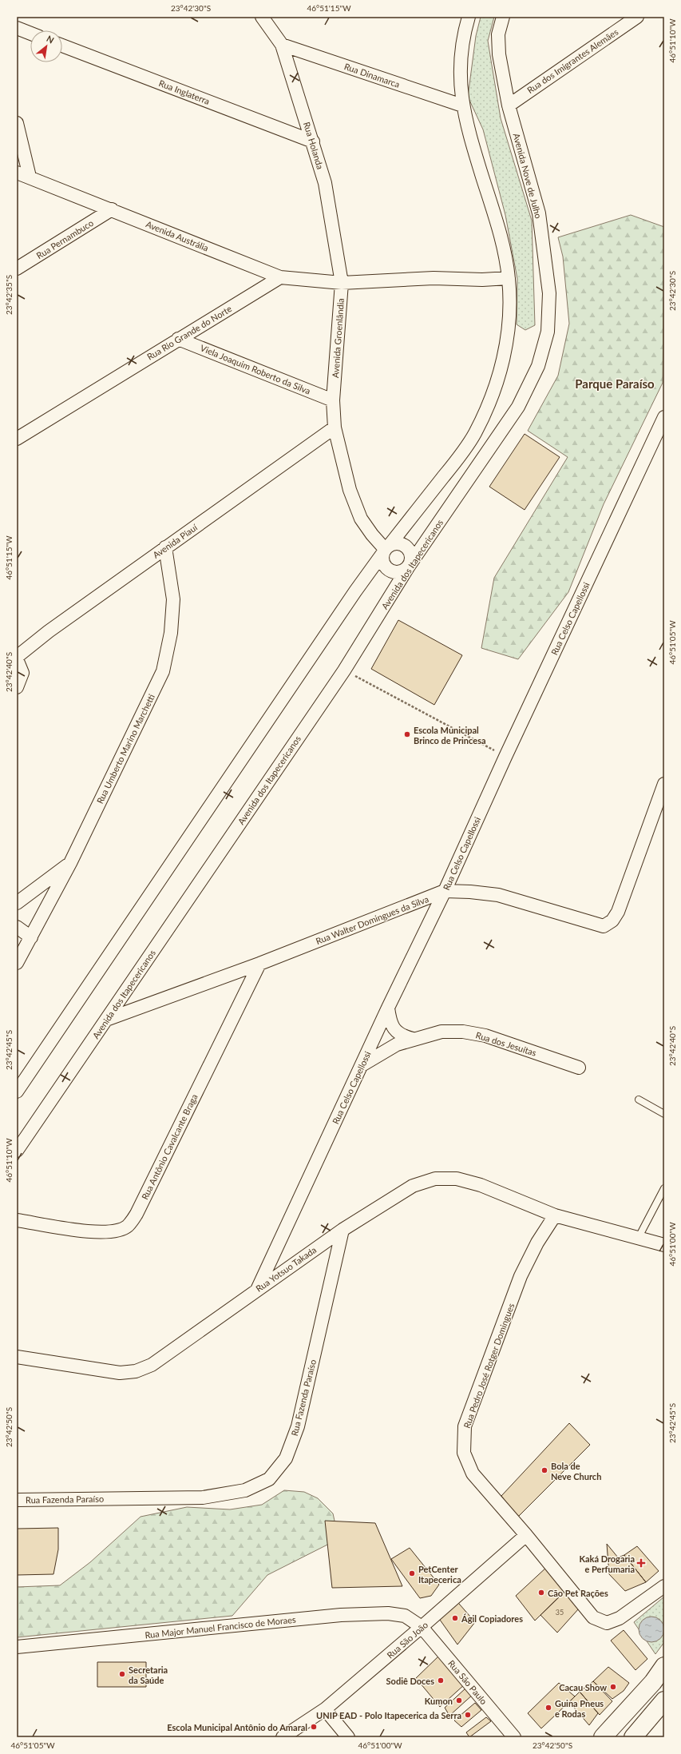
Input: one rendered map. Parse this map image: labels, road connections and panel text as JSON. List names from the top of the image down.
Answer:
{
  "streets": {
    "street": [
      "Rua dos Imigrantes Alemães",
      "Rua Dinamarca",
      "Rua Inglaterra",
      "Rua Holanda",
      "Avenida Nove de Julho",
      "Avenida Austrália",
      "Rua Pernambuco",
      "Rua Rio Grande do Norte",
      "Avenida Groenlândia",
      "Viela Joaquim Roberto da Silva",
      "Avenida Piauí",
      "Avenida dos Itapecericanos",
      "Rua Celso Capellossi",
      "Rua Umberto Marino Marchetti",
      "Rua Walter Domingues da Silva",
      "Rua dos Jesuítas",
      "Rua Antônio Cavalcante Braga",
      "Rua Yotsuo Takada",
      "Rua Pedro José Rotger Domingues",
      "Rua Fazenda Paraíso",
      "Rua Major Manuel Francisco de Moraes",
      "Rua São João",
      "Rua São Paulo"
    ]
  },
  "crossings": [
    ["Rua dos Imigrantes Alemães", "Avenida Nove de Julho"],
    ["Rua Dinamarca", "Rua Holanda"],
    ["Rua Inglaterra", "Rua Holanda"],
    ["Rua Holanda", "Avenida Austrália"],
    ["Rua Holanda", "Avenida Groenlândia"],
    ["Avenida Nove de Julho", "Avenida dos Itapecericanos"],
    ["Avenida Austrália", "Rua Pernambuco"],
    ["Avenida Austrália", "Rua Rio Grande do Norte"],
    ["Avenida Austrália", "Avenida Groenlândia"],
    ["Rua Rio Grande do Norte", "Viela Joaquim Roberto da Silva"],
    ["Avenida Groenlândia", "Viela Joaquim Roberto da Silva"],
    ["Avenida Groenlândia", "Avenida Piauí"],
    ["Avenida Groenlândia", "Avenida dos Itapecericanos"],
    ["Avenida Piauí", "Rua Umberto Marino Marchetti"],
    ["Avenida dos Itapecericanos", "Rua Walter Domingues da Silva"],
    ["Rua Celso Capellossi", "Rua Walter Domingues da Silva"],
    ["Rua Celso Capellossi", "Rua dos Jesuítas"],
    ["Rua Celso Capellossi", "Rua Yotsuo Takada"],
    ["Rua Walter Domingues da Silva", "Rua Antônio Cavalcante Braga"],
    ["Rua Yotsuo Takada", "Rua Pedro José Rotger Domingues"],
    ["Rua Yotsuo Takada", "Rua Fazenda Paraíso"],
    ["Rua Pedro José Rotger Domingues", "Rua São João"],
    ["Rua Major Manuel Francisco de Moraes", "Rua São João"],
    ["Rua Major Manuel Francisco de Moraes", "Rua São Paulo"],
    ["Rua São João", "Rua São Paulo"]
  ],
  "districts": ["Parque Paraíso"],
  "places": {
    "other": [
      "Escola Municipal Brinco de Princesa",
      "Bola de Neve Church",
      "PetCenter Itapecerica",
      "Cão Pet Rações",
      "Ágil Copiadores",
      "Secretaria da Saúde",
      "Sodiê Doces",
      "Cacau Show",
      "Kumon",
      "Guina Pneus e Rodas",
      "UNIP EAD - Polo Itapecerica da Serra",
      "Escola Municipal Antônio do Amaral"
    ],
    "health": ["Kaká Drogaria e Perfumaria"]
  },
  "house_numbers": ["35"],
  "north": "top right",
  "coordinates": [
    "23°42'30\"S",
    "46°51'15\"W",
    "46°51'10\"W",
    "23°42'35\"S",
    "46°51'05\"W",
    "23°42'40\"S",
    "23°42'45\"S",
    "46°51'00\"W",
    "23°42'50\"S"
  ]
}
